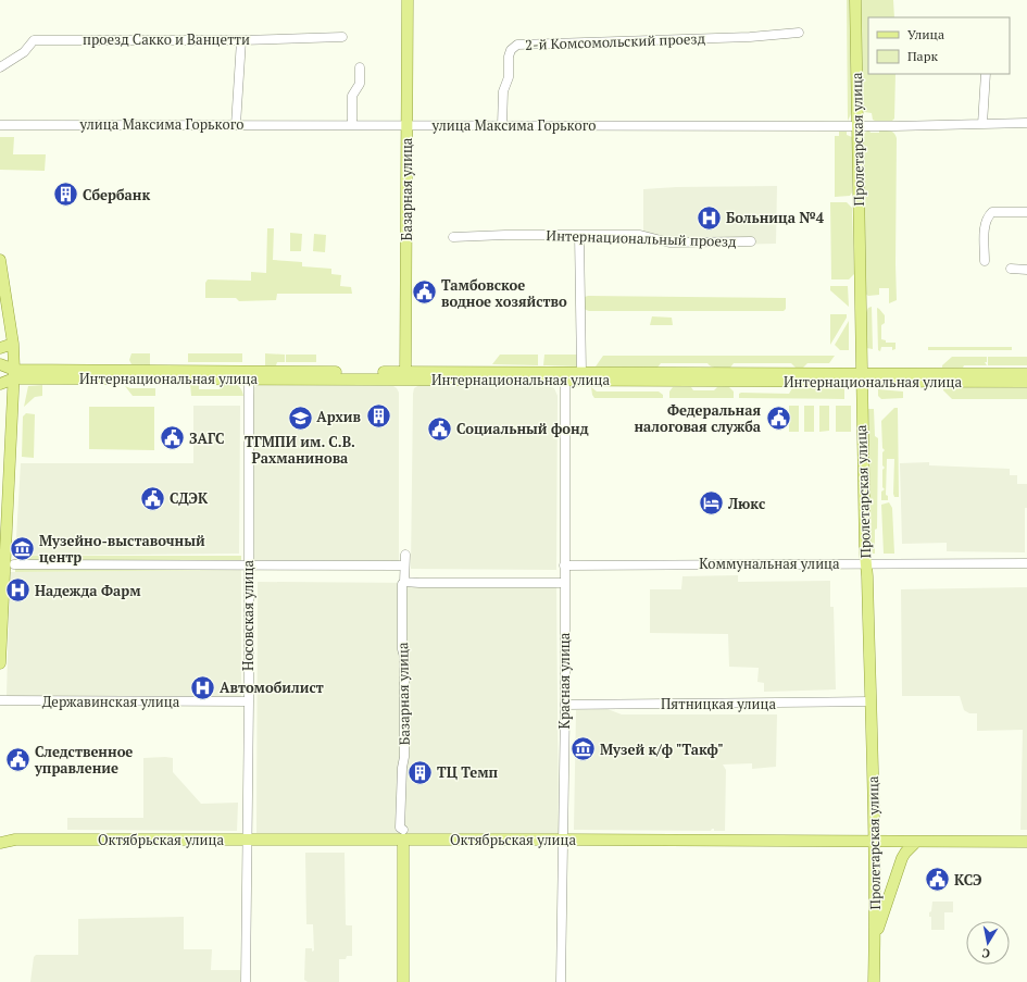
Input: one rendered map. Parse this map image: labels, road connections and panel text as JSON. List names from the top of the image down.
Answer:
{
  "streets": {
    "main road": [
      "Пролетарская улица",
      "Базарная улица",
      "Интернациональная улица",
      "Октябрьская улица"
    ],
    "street": [
      "проезд Сакко и Ванцетти",
      "2-й Комсомольский проезд",
      "улица Максима Горького",
      "Интернациональный проезд",
      "Коммунальная улица",
      "Носовская улица",
      "Красная улица",
      "Державинская улица",
      "Пятницкая улица"
    ]
  },
  "crossings": [
    ["2-й Комсомольский проезд", "улица Максима Горького"],
    ["улица Максима Горького", "Пролетарская улица"],
    ["улица Максима Горького", "Базарная улица"],
    ["Пролетарская улица", "Интернациональная улица"],
    ["Пролетарская улица", "Коммунальная улица"],
    ["Пролетарская улица", "Пятницкая улица"],
    ["Пролетарская улица", "Октябрьская улица"],
    ["Базарная улица", "Интернациональная улица"],
    ["Базарная улица", "Октябрьская улица"],
    ["Интернациональная улица", "Носовская улица"],
    ["Интернациональная улица", "Красная улица"],
    ["Коммунальная улица", "Красная улица"],
    ["Носовская улица", "Державинская улица"],
    ["Носовская улица", "Октябрьская улица"],
    ["Красная улица", "Пятницкая улица"],
    ["Красная улица", "Октябрьская улица"]
  ],
  "places": {
    "building": ["Сбербанк", "Архив", "ТЦ Темп"],
    "hospital": ["Больница №4", "Надежда Фарм", "Автомобилист"],
    "public building": [
      "Тамбовское водное хозяйство",
      "Федеральная налоговая служба",
      "Социальный фонд",
      "ЗАГС",
      "СДЭК",
      "Следственное управление",
      "КСЭ"
    ],
    "school or university": ["ТГМПИ им. С.В. Рахманинова"],
    "hotel": ["Люкс"],
    "museum": ["Музейно-выставочный центр", "Музей к/ф \"Такф\""]
  },
  "legend": ["Улица", "Парк"],
  "north": "bottom"
}
